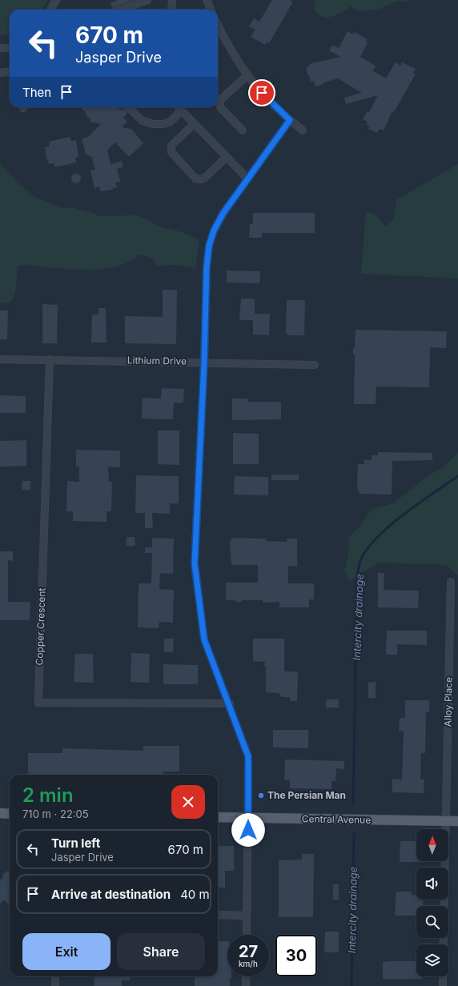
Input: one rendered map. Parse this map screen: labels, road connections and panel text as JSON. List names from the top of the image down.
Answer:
{
  "streets": {
    "main road": ["Central Avenue"],
    "street": ["Lithium Drive", "Copper Crescent", "Alloy Place"]
  },
  "crossings": [
    ["Lithium Drive", "Copper Crescent"],
    ["Alloy Place", "Central Avenue"]
  ],
  "water": ["Intercity drainage"],
  "places": ["The Persian Man"],
  "north": "top",
  "page": {
    "turn": ["670 m", "Jasper Drive"],
    "then": "Then",
    "heading": ["2 min", "710 m · 22:05"],
    "list": [
      {
        "name": "Turn left",
        "note": "Jasper Drive",
        "value": "670 m"
      },
      {
        "name": "Arrive at destination",
        "value": "40 m"
      }
    ],
    "buttons": ["Exit", "Share"],
    "speed": "27 km/h",
    "limit": "30"
  }
}
